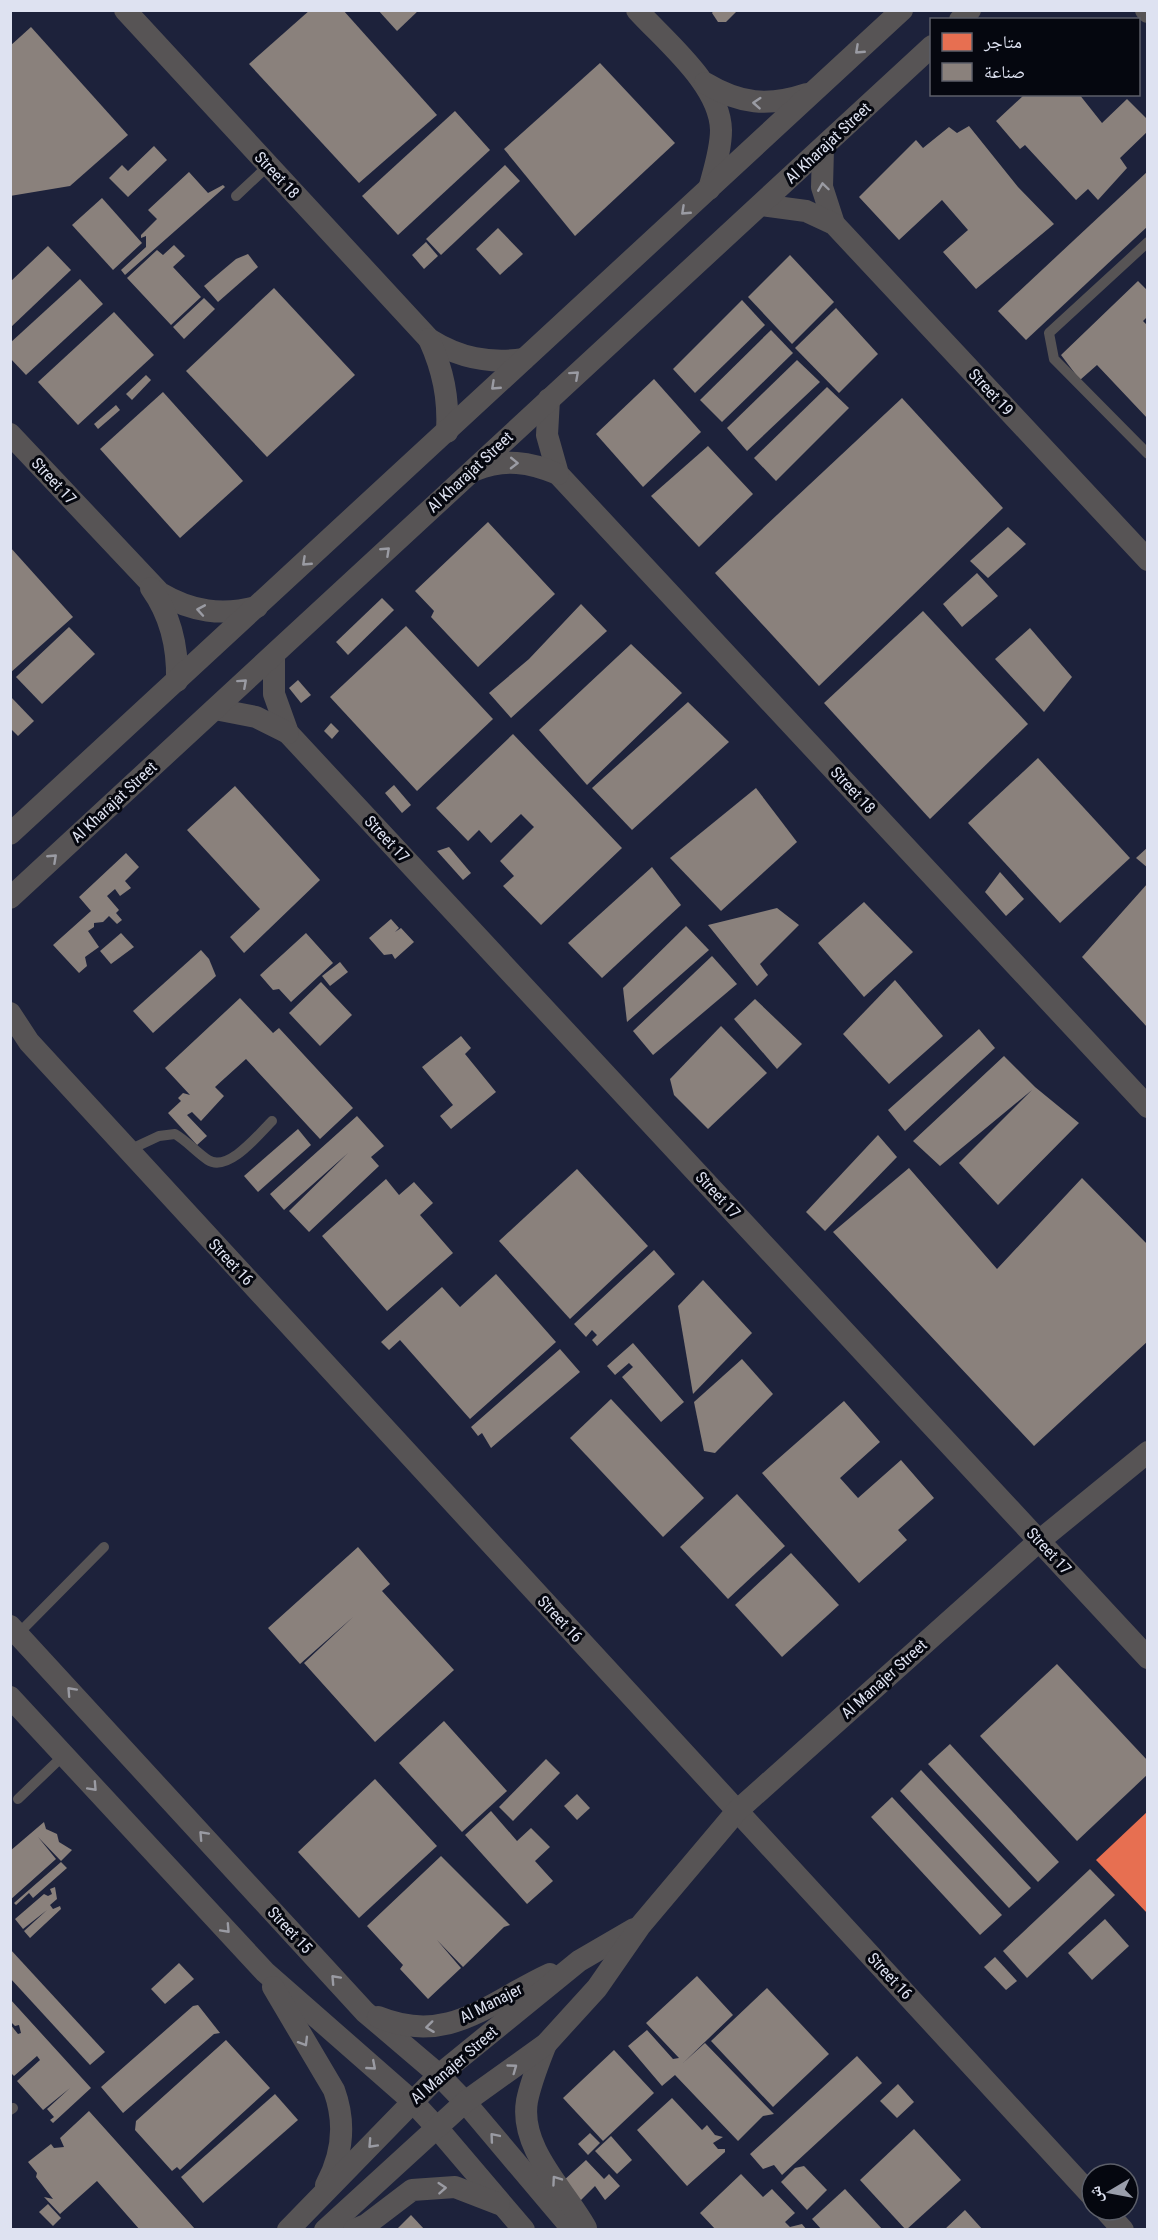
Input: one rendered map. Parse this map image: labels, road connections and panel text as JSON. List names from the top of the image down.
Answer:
{
  "streets": {
    "street": [
      "Al Kharajat Street",
      "Street 18",
      "Street 19",
      "Street 17",
      "Street 16",
      "Al Manajer Street",
      "Street 15",
      "Al Manajer"
    ]
  },
  "crossings": [
    ["Al Kharajat Street", "Street 18"],
    ["Al Kharajat Street", "Street 19"],
    ["Al Kharajat Street", "Street 17"],
    ["Street 17", "Al Manajer Street"],
    ["Street 16", "Al Manajer Street"],
    ["Al Manajer Street", "Street 15"],
    ["Al Manajer Street", "Al Manajer"],
    ["Street 15", "Al Manajer"]
  ],
  "legend": ["متاجر", "صناعة"],
  "north": "left"
}
